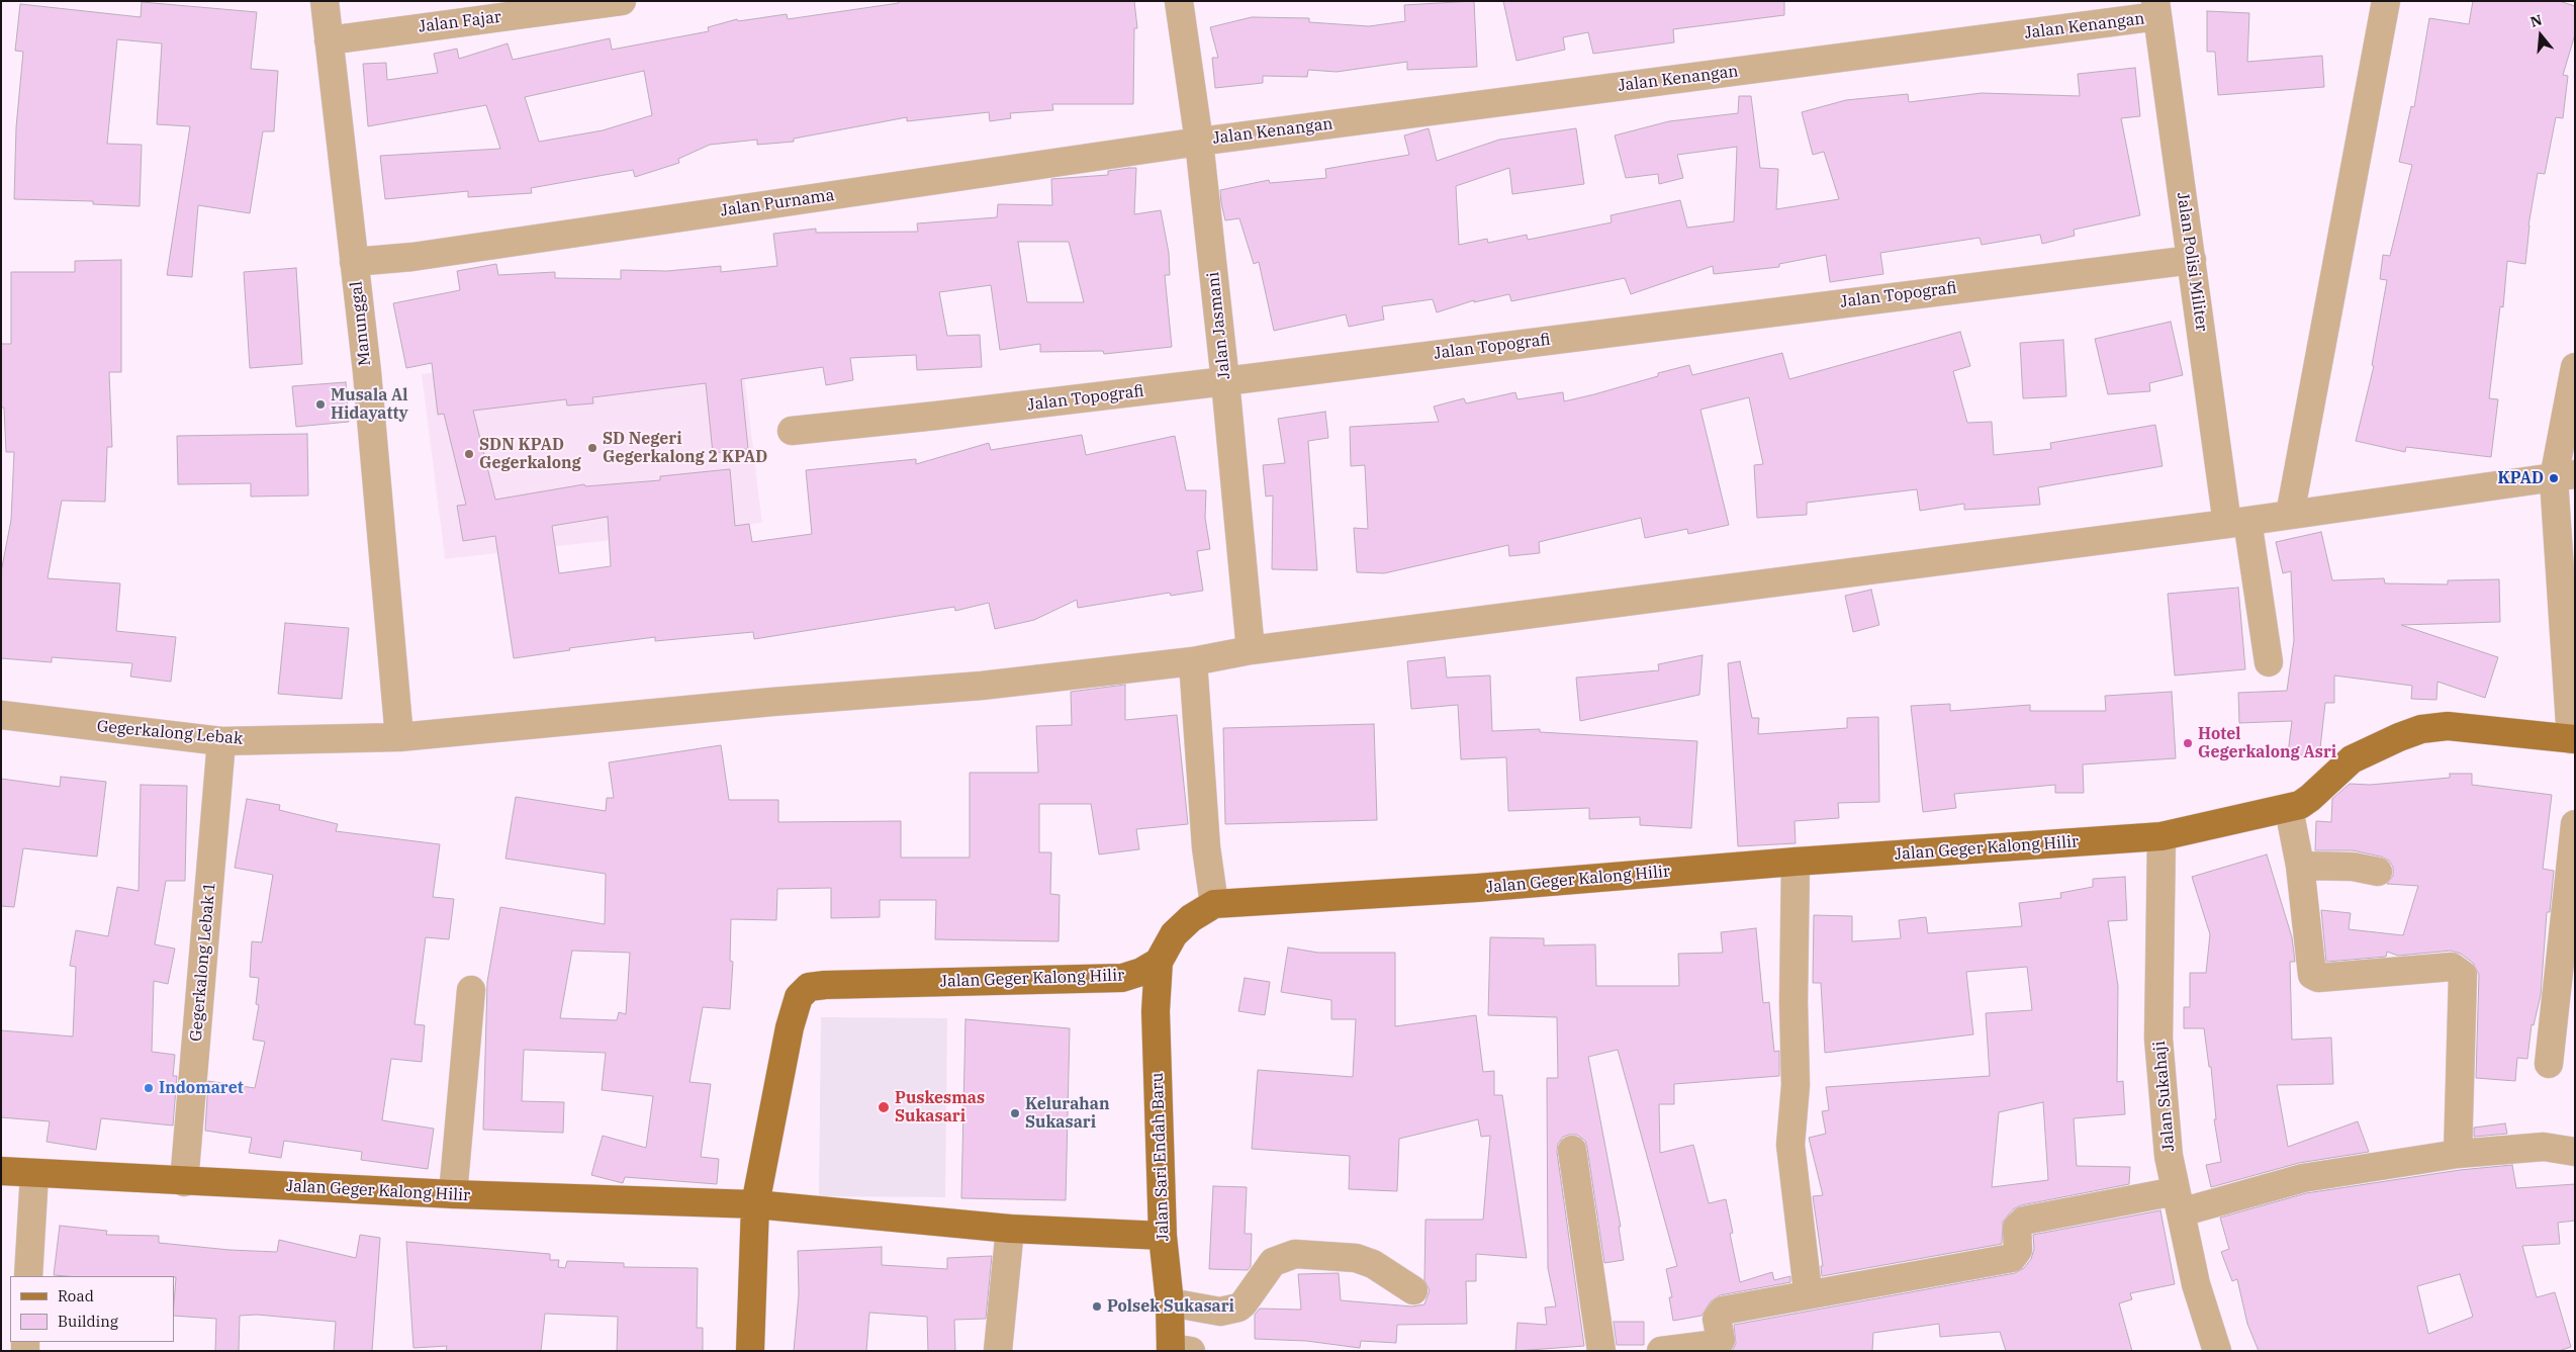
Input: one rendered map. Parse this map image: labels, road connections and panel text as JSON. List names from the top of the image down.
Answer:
{
  "streets": {
    "main road": ["Jalan Geger Kalong Hilir", "Jalan Sari Endah Baru"],
    "street": [
      "Jalan Fajar",
      "Jalan Kenangan",
      "Jalan Purnama",
      "Jalan Polisi Militer",
      "Jalan Topografi",
      "Manunggal",
      "Jalan Jasmani",
      "Gegerkalong Lebak",
      "Gegerkalong Lebak 1",
      "Jalan Sukahaji"
    ]
  },
  "crossings": [
    ["Jalan Fajar", "Manunggal"],
    ["Jalan Kenangan", "Jalan Purnama"],
    ["Jalan Kenangan", "Jalan Polisi Militer"],
    ["Jalan Kenangan", "Jalan Jasmani"],
    ["Jalan Purnama", "Manunggal"],
    ["Jalan Purnama", "Jalan Jasmani"],
    ["Jalan Polisi Militer", "Jalan Topografi"],
    ["Jalan Polisi Militer", "Gegerkalong Lebak"],
    ["Jalan Topografi", "Jalan Jasmani"],
    ["Manunggal", "Gegerkalong Lebak"],
    ["Jalan Jasmani", "Gegerkalong Lebak"],
    ["Gegerkalong Lebak", "Gegerkalong Lebak 1"],
    ["Jalan Geger Kalong Hilir", "Gegerkalong Lebak 1"],
    ["Jalan Geger Kalong Hilir", "Jalan Sukahaji"],
    ["Jalan Geger Kalong Hilir", "Jalan Sari Endah Baru"]
  ],
  "places": [
    "Musala Al Hidayatty",
    "SD Negeri Gegerkalong 2 KPAD",
    "SDN KPAD Gegerkalong",
    "KPAD",
    "Hotel Gegerkalong Asri",
    "Indomaret",
    "Puskesmas Sukasari",
    "Kelurahan Sukasari",
    "Polsek Sukasari"
  ],
  "legend": ["Road", "Building"],
  "north": "top"
}
